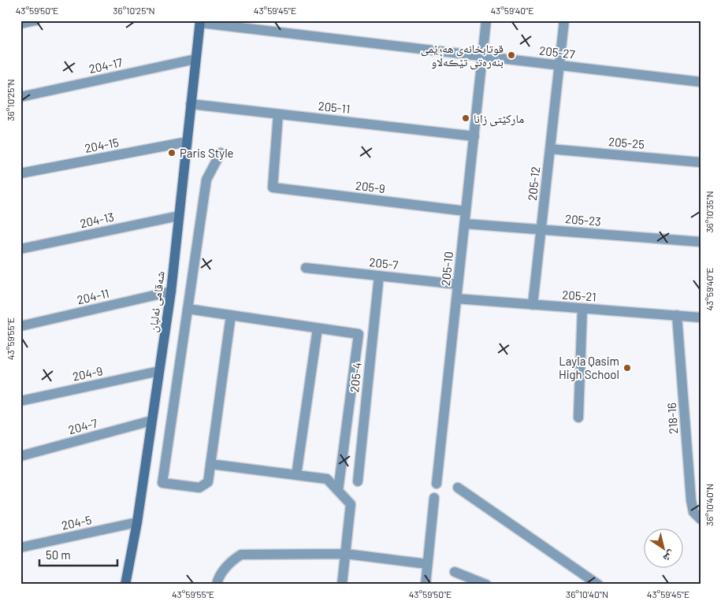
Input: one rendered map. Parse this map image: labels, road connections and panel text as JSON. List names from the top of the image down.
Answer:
{
  "streets": {
    "street": [
      "205-27",
      "204-17",
      "205-11",
      "205-25",
      "204-15",
      "205-12",
      "205-9",
      "204-13",
      "205-23",
      "205-7",
      "205-10",
      "205-21",
      "204-11",
      "شەقامی ئەلبان",
      "204-9",
      "205-4",
      "218-16",
      "204-7",
      "204-5"
    ]
  },
  "crossings": [
    ["205-27", "205-12"],
    ["205-27", "205-10"],
    ["205-27", "شەقامی ئەلبان"],
    ["204-17", "شەقامی ئەلبان"],
    ["205-11", "205-9"],
    ["205-11", "205-10"],
    ["205-11", "شەقامی ئەلبان"],
    ["205-25", "205-12"],
    ["204-15", "شەقامی ئەلبان"],
    ["205-12", "205-23"],
    ["205-12", "205-21"],
    ["205-9", "205-10"],
    ["204-13", "شەقامی ئەلبان"],
    ["205-23", "205-10"],
    ["205-7", "205-10"],
    ["205-7", "205-4"],
    ["205-10", "205-21"],
    ["205-21", "218-16"],
    ["204-11", "شەقامی ئەلبان"],
    ["شەقامی ئەلبان", "204-9"],
    ["شەقامی ئەلبان", "204-7"],
    ["شەقامی ئەلبان", "204-5"]
  ],
  "places": [
    "قوتابخانەی هەرێمی بنەرەتی تێڪەڵاو",
    "مارکێتی زانا",
    "Paris Style",
    "Layla Qasim High School"
  ],
  "scale_bar": "50 m",
  "north": "bottom right",
  "coordinates": [
    "43°59'50\"E",
    "36°10'25\"N",
    "43°59'45\"E",
    "43°59'40\"E",
    "36°10'35\"N",
    "43°59'55\"E",
    "36°10'40\"N"
  ]
}
